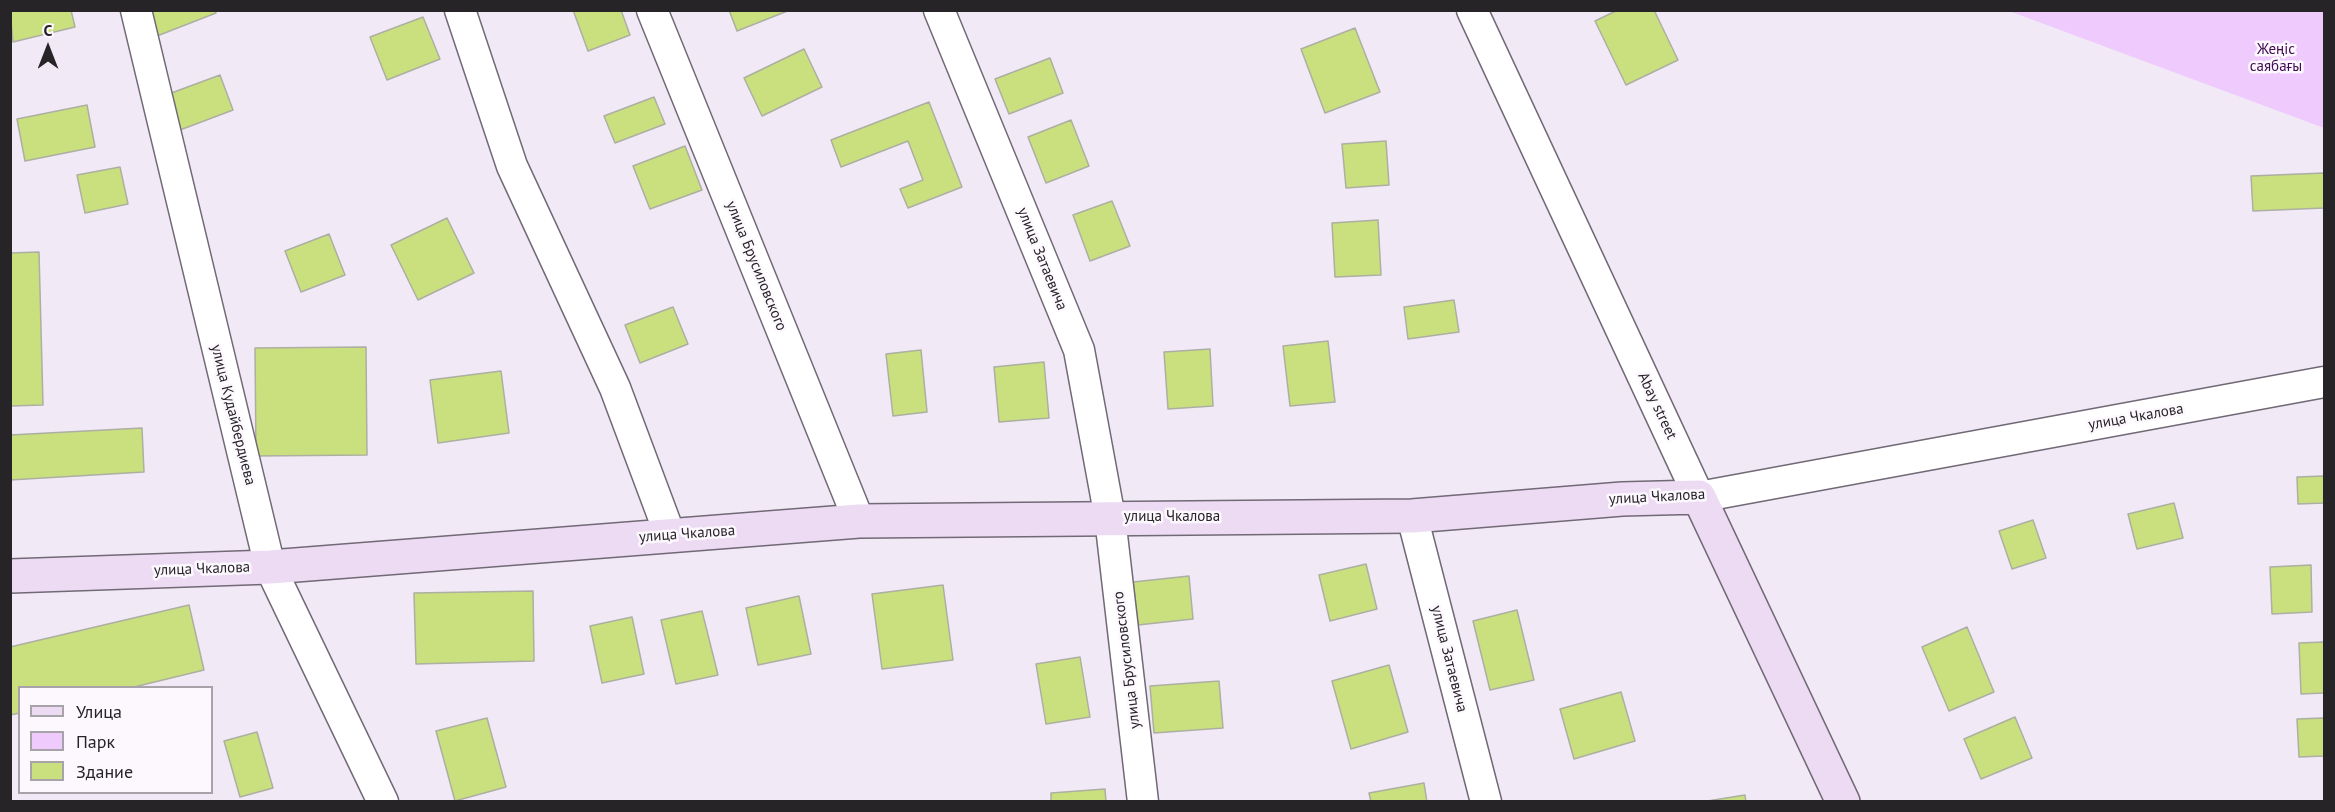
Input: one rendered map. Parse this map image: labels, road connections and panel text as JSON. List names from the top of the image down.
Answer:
{
  "streets": {
    "street": [
      "улица Затаевича",
      "улица Брусиловского",
      "Abay street",
      "улица Кудайбердиева",
      "улица Чкалова"
    ]
  },
  "crossings": [
    ["улица Затаевича", "улица Брусиловского"],
    ["улица Затаевича", "улица Чкалова"],
    ["улица Брусиловского", "улица Чкалова"],
    ["Abay street", "улица Чкалова"],
    ["улица Кудайбердиева", "улица Чкалова"]
  ],
  "parks": ["Жеңіс саябағы"],
  "legend": ["Улица", "Парк", "Здание"],
  "north": "top"
}
